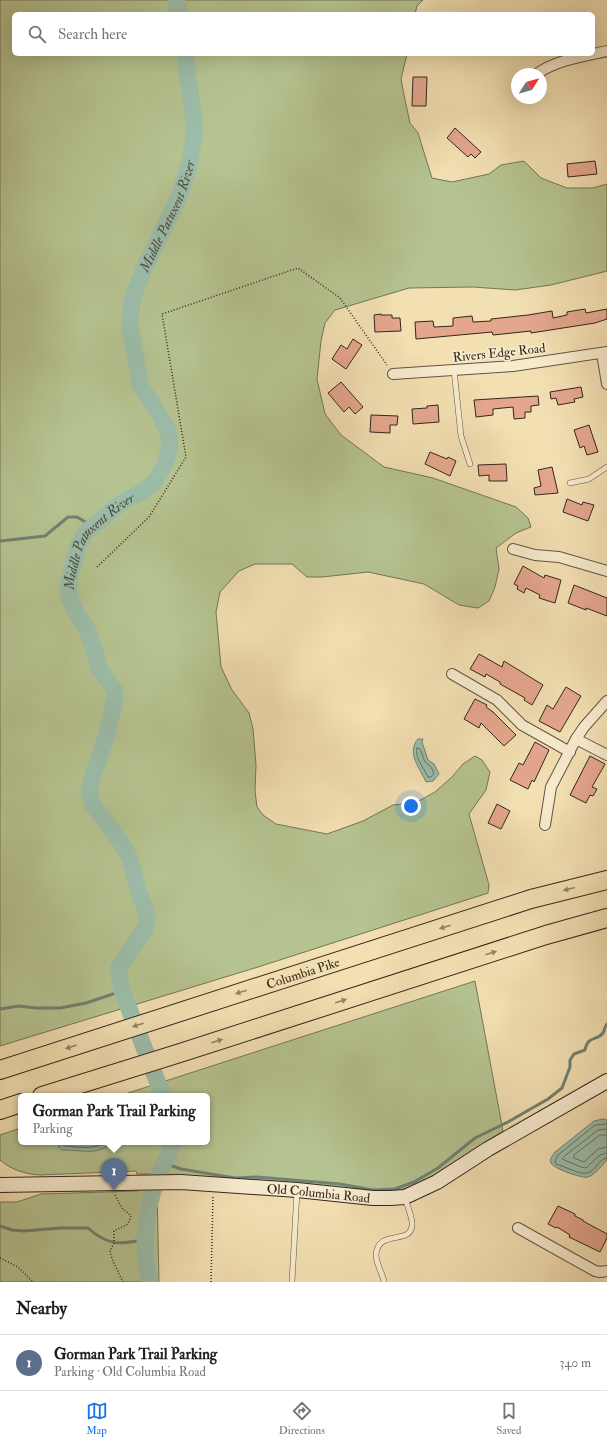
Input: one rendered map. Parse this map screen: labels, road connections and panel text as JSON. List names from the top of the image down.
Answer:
{
  "streets": {
    "highway": ["Columbia Pike"],
    "street": ["Rivers Edge Road", "Old Columbia Road"]
  },
  "water": ["Middle Patuxent River"],
  "north": "top right",
  "page": {
    "search": "Search here",
    "popup": ["Gorman Park Trail Parking", "Parking"],
    "pins": "1",
    "heading": "Nearby",
    "list": [
      {
        "mark": "1",
        "name": "Gorman Park Trail Parking",
        "note": "Parking · Old Columbia Road",
        "value": "340 m"
      }
    ],
    "nav": ["Map", "Directions", "Saved"]
  }
}
